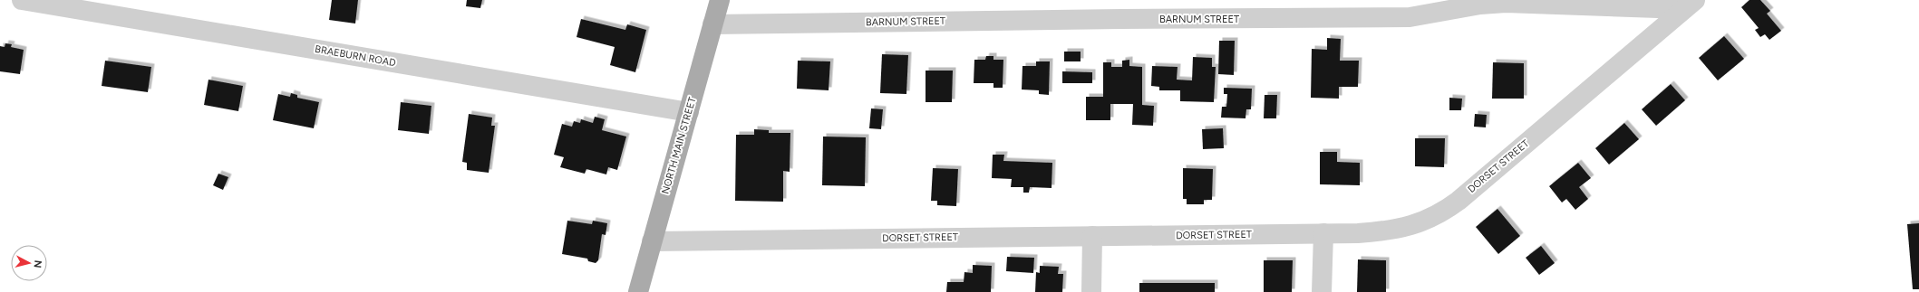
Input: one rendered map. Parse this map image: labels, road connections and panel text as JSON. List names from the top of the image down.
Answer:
{
  "streets": {
    "main road": ["NORTH MAIN STREET"],
    "street": ["BARNUM STREET", "BRAEBURN ROAD", "DORSET STREET"]
  },
  "crossings": [
    ["BARNUM STREET", "NORTH MAIN STREET"],
    ["BARNUM STREET", "DORSET STREET"],
    ["BRAEBURN ROAD", "NORTH MAIN STREET"],
    ["NORTH MAIN STREET", "DORSET STREET"]
  ],
  "north": "right"
}
